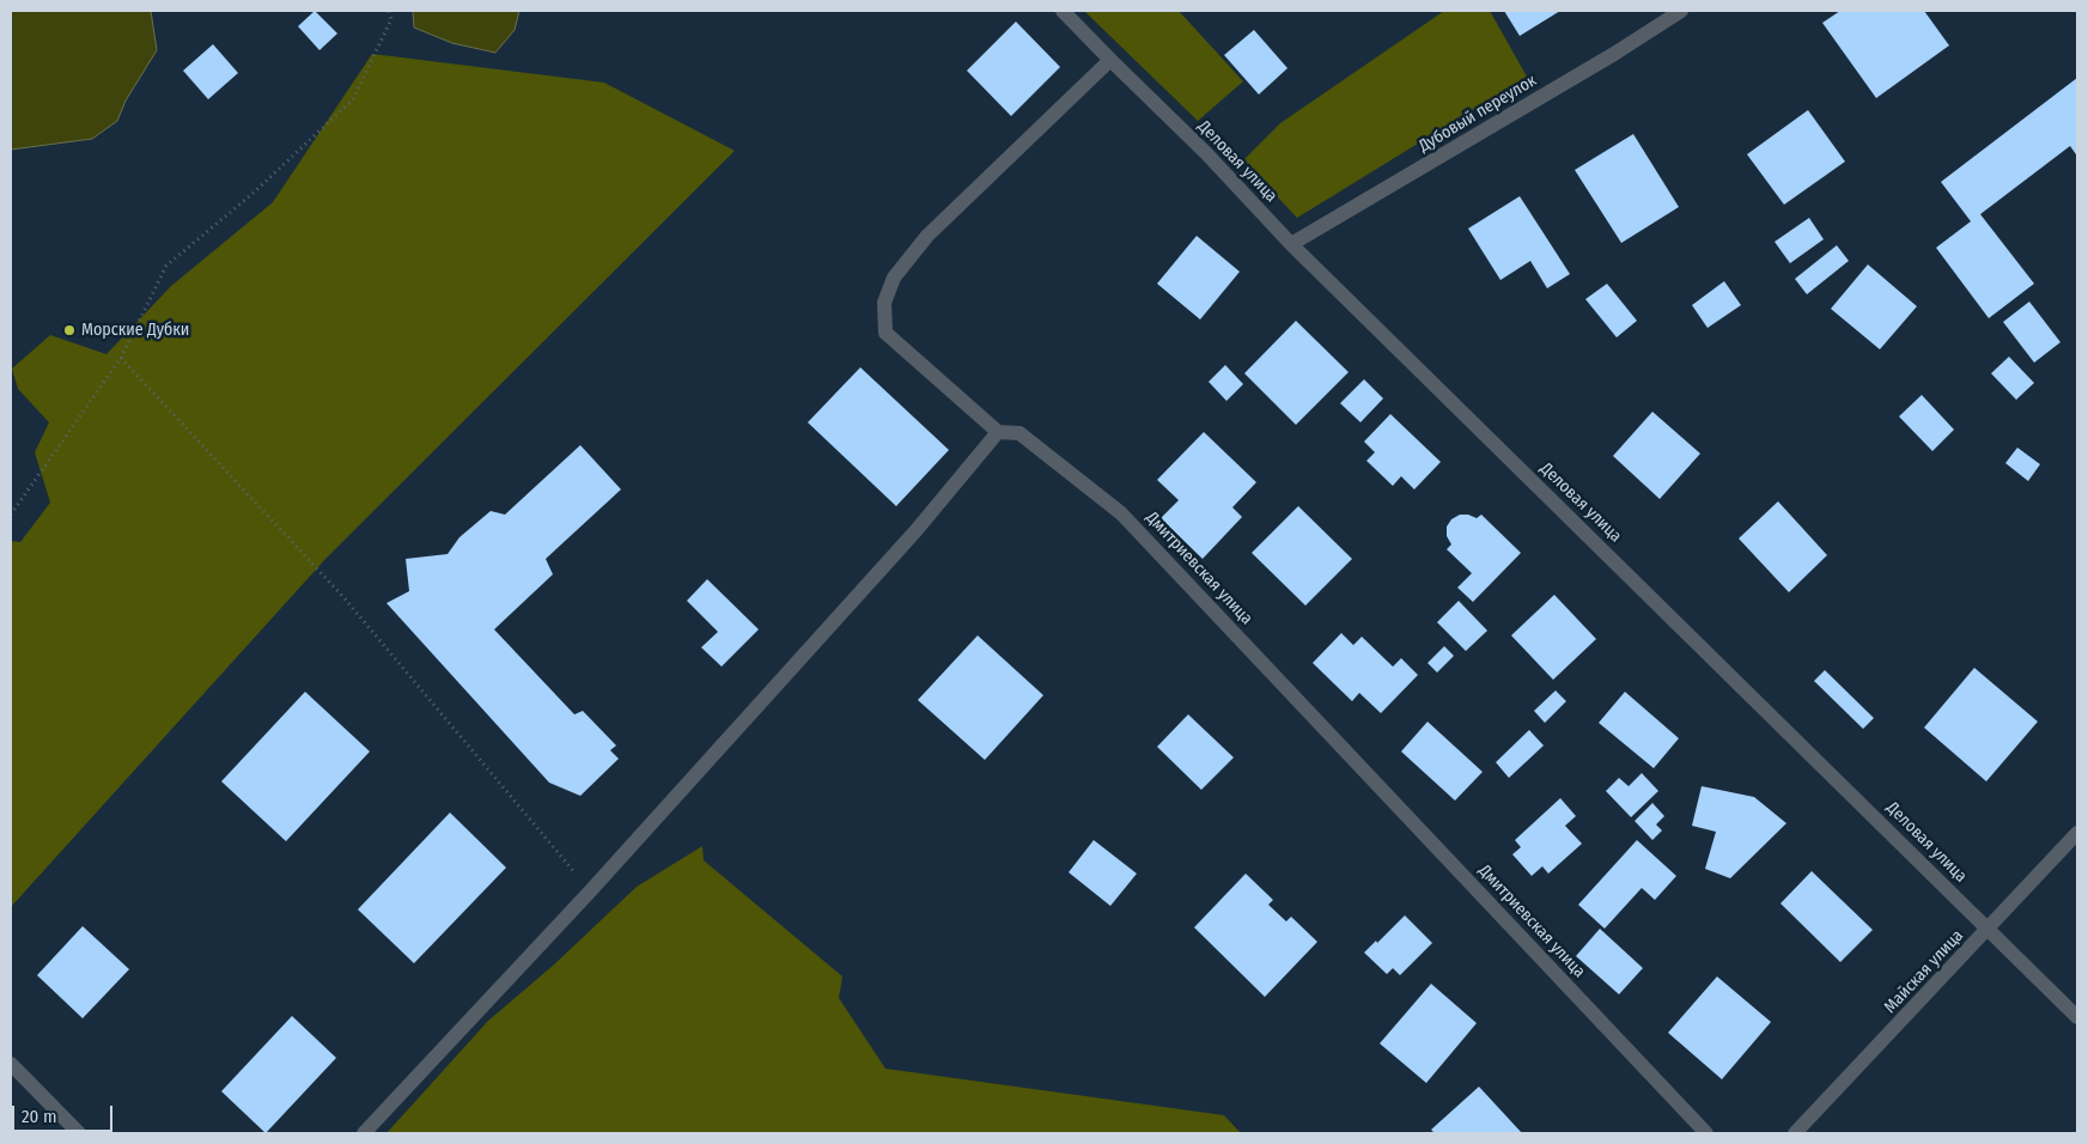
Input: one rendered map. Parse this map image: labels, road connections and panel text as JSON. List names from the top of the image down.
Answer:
{
  "streets": {
    "street": [
      "Дубовый переулок",
      "Деловая улица",
      "Дмитриевская улица",
      "Майская улица"
    ]
  },
  "crossings": [
    ["Дубовый переулок", "Деловая улица"],
    ["Деловая улица", "Дмитриевская улица"],
    ["Деловая улица", "Майская улица"]
  ],
  "places": ["Морские Дубки"],
  "scale_bar": "20 m"
}
